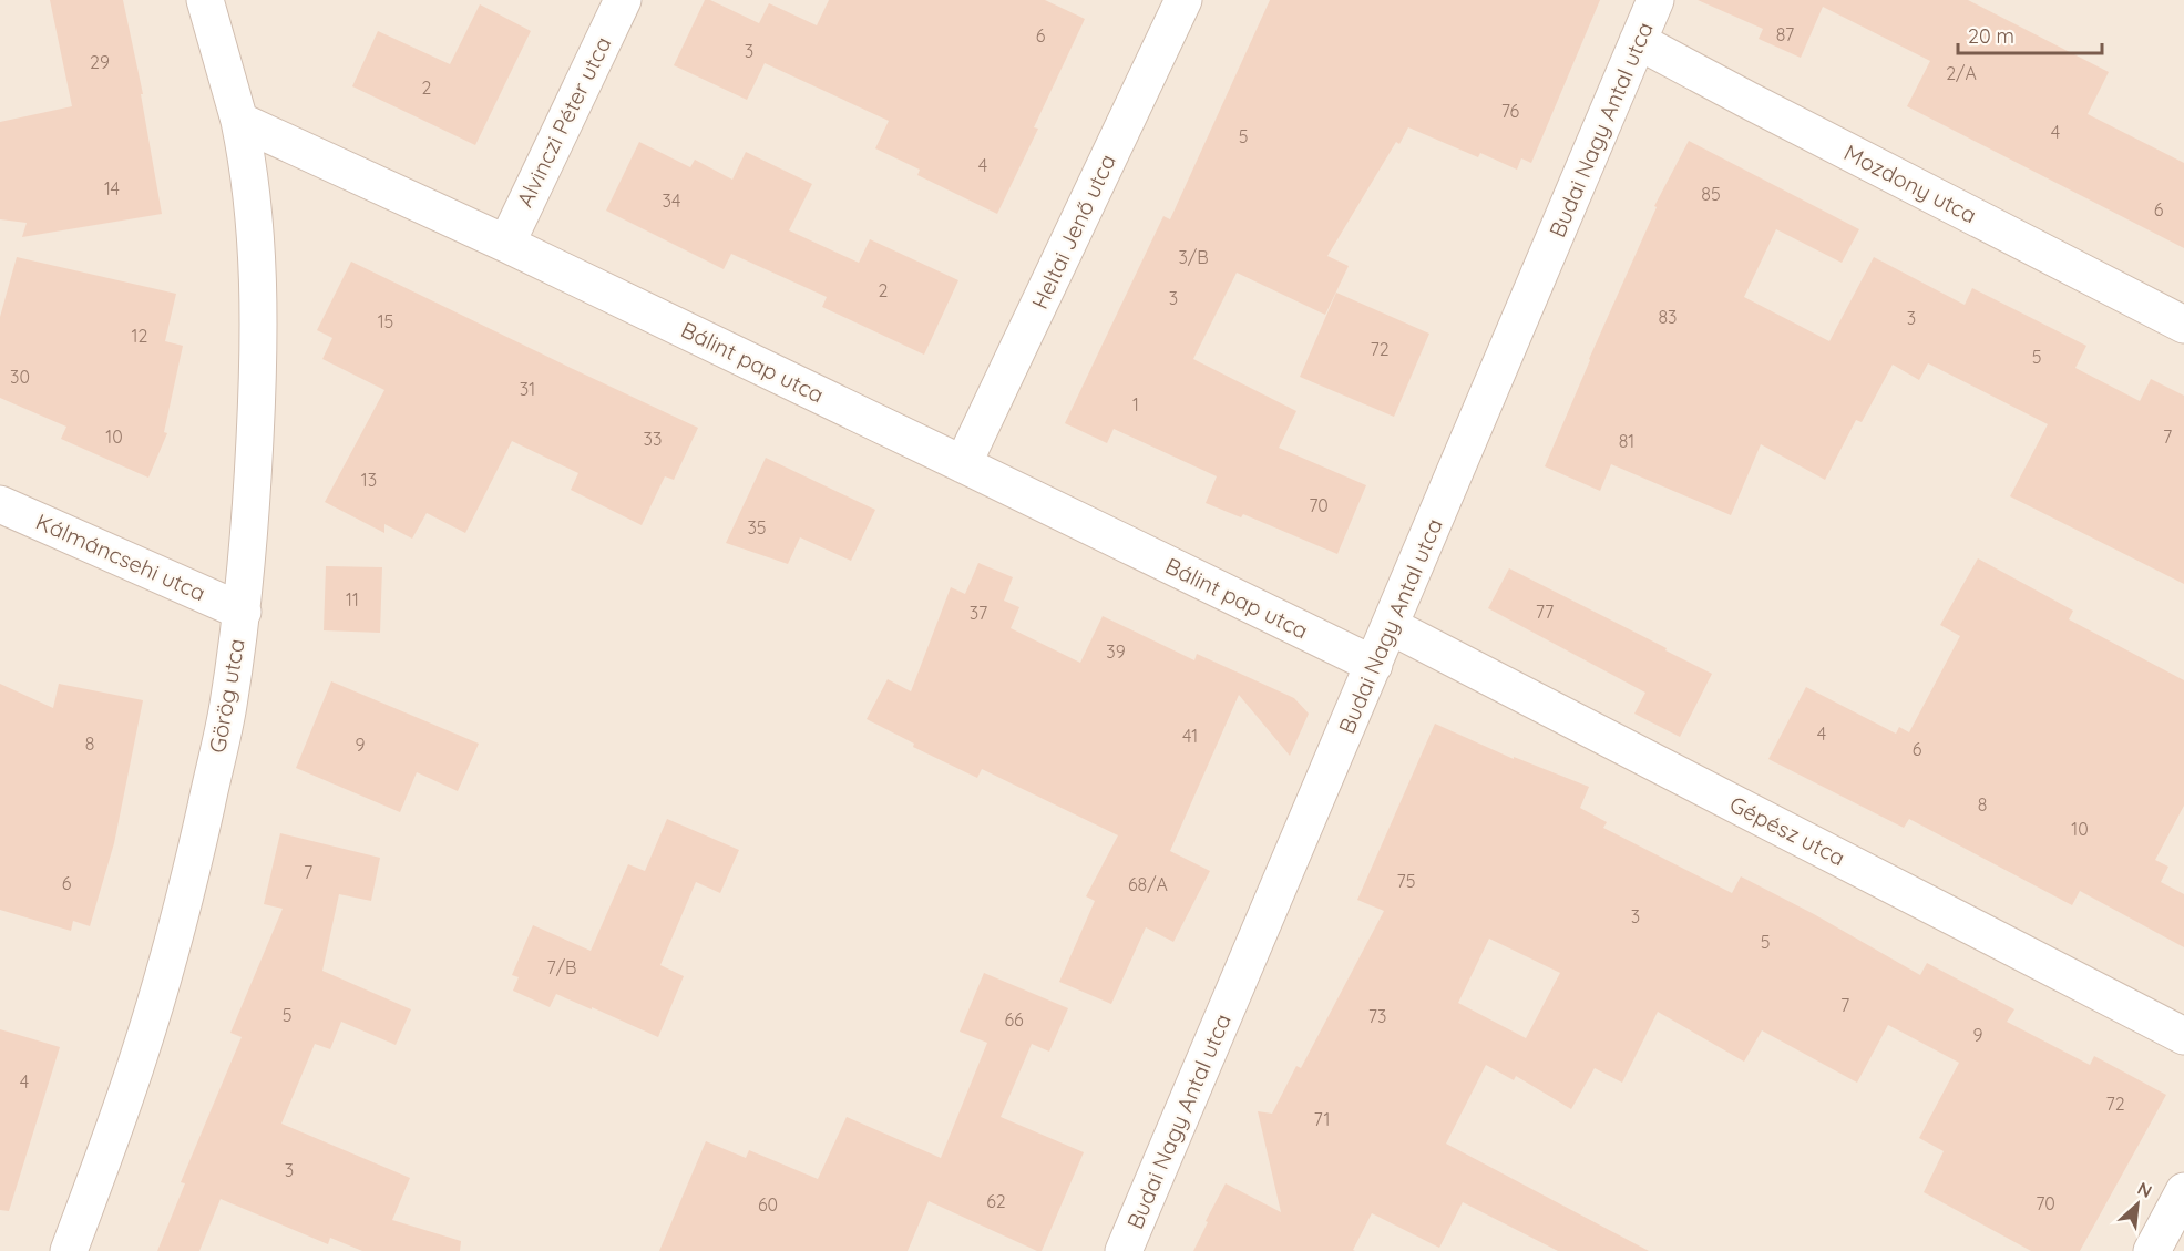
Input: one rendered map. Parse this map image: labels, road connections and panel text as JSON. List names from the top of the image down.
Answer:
{
  "streets": {
    "street": [
      "Alvinczi Péter utca",
      "Budai Nagy Antal utca",
      "Mozdony utca",
      "Heltai Jenő utca",
      "Bálint pap utca",
      "Kálmáncsehi utca",
      "Görög utca",
      "Gépész utca"
    ]
  },
  "crossings": [
    ["Alvinczi Péter utca", "Bálint pap utca"],
    ["Budai Nagy Antal utca", "Mozdony utca"],
    ["Budai Nagy Antal utca", "Bálint pap utca"],
    ["Budai Nagy Antal utca", "Gépész utca"],
    ["Heltai Jenő utca", "Bálint pap utca"],
    ["Bálint pap utca", "Görög utca"],
    ["Kálmáncsehi utca", "Görög utca"]
  ],
  "house_numbers": [
    "87",
    "6",
    "3",
    "29",
    "2/A",
    "2",
    "76",
    "4",
    "5",
    "4",
    "14",
    "85",
    "34",
    "6",
    "3/B",
    "2",
    "3",
    "83",
    "3",
    "15",
    "12",
    "72",
    "5",
    "30",
    "31",
    "1",
    "10",
    "7",
    "33",
    "81",
    "13",
    "70",
    "35",
    "11",
    "77",
    "37",
    "39",
    "4",
    "41",
    "8",
    "9",
    "6",
    "8",
    "10",
    "7",
    "75",
    "6",
    "68/A",
    "3",
    "5",
    "7/B",
    "7",
    "5",
    "73",
    "66",
    "9",
    "4",
    "72",
    "71",
    "3",
    "62",
    "70",
    "60"
  ],
  "scale_bar": "20 m",
  "north": "top right"
}
